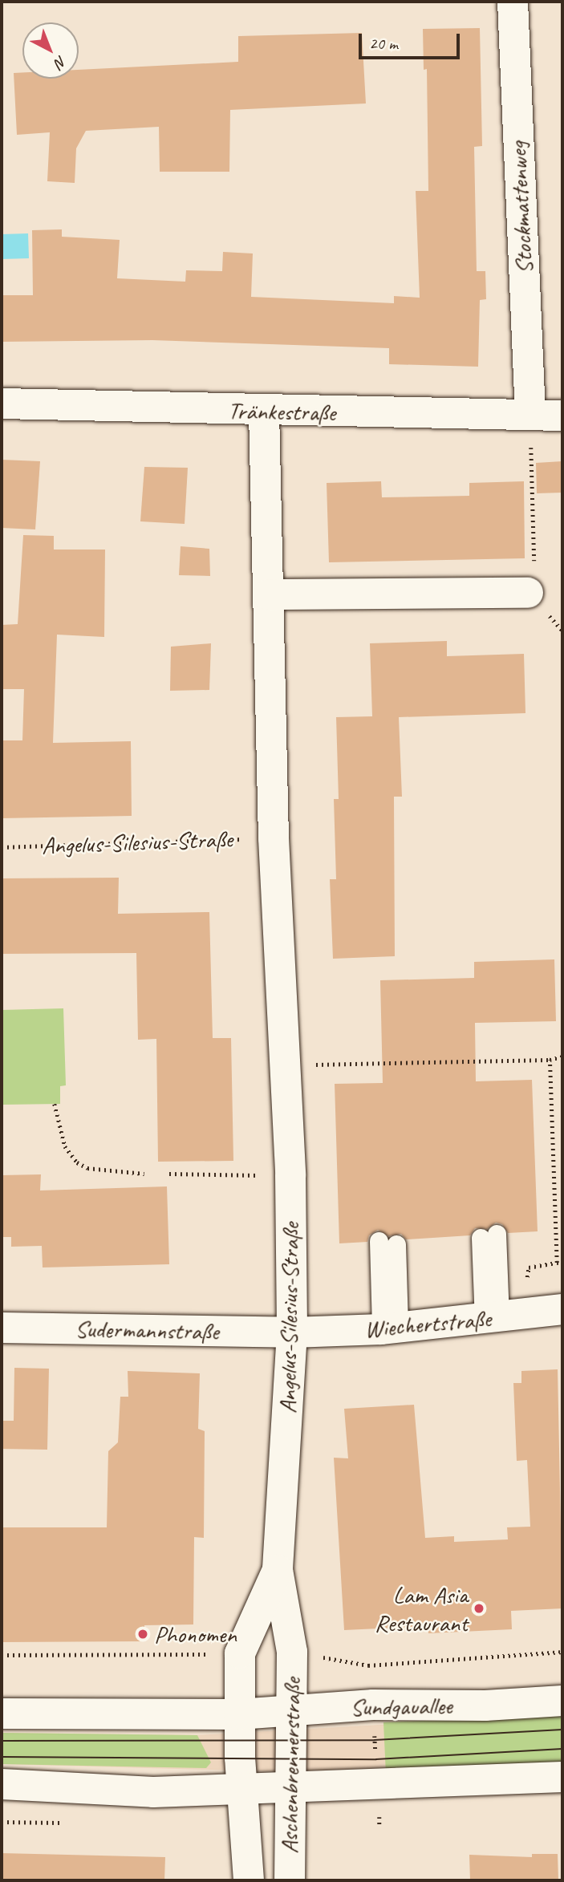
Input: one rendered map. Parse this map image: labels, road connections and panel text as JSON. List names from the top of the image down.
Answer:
{
  "streets": {
    "street": [
      "Stockmattenweg",
      "Tränkestraße",
      "Angelus-Silesius-Straße",
      "Wiechertstraße",
      "Sudermannstraße",
      "Sundgauallee",
      "Aschenbrennerstraße"
    ]
  },
  "crossings": [
    ["Stockmattenweg", "Tränkestraße"],
    ["Tränkestraße", "Angelus-Silesius-Straße"],
    ["Angelus-Silesius-Straße", "Wiechertstraße"],
    ["Angelus-Silesius-Straße", "Sudermannstraße"],
    ["Angelus-Silesius-Straße", "Aschenbrennerstraße"],
    ["Wiechertstraße", "Sudermannstraße"],
    ["Sundgauallee", "Aschenbrennerstraße"]
  ],
  "places": ["Lam Asia Restaurant", "Phonomen"],
  "scale_bar": "20 m",
  "north": "bottom right"
}
